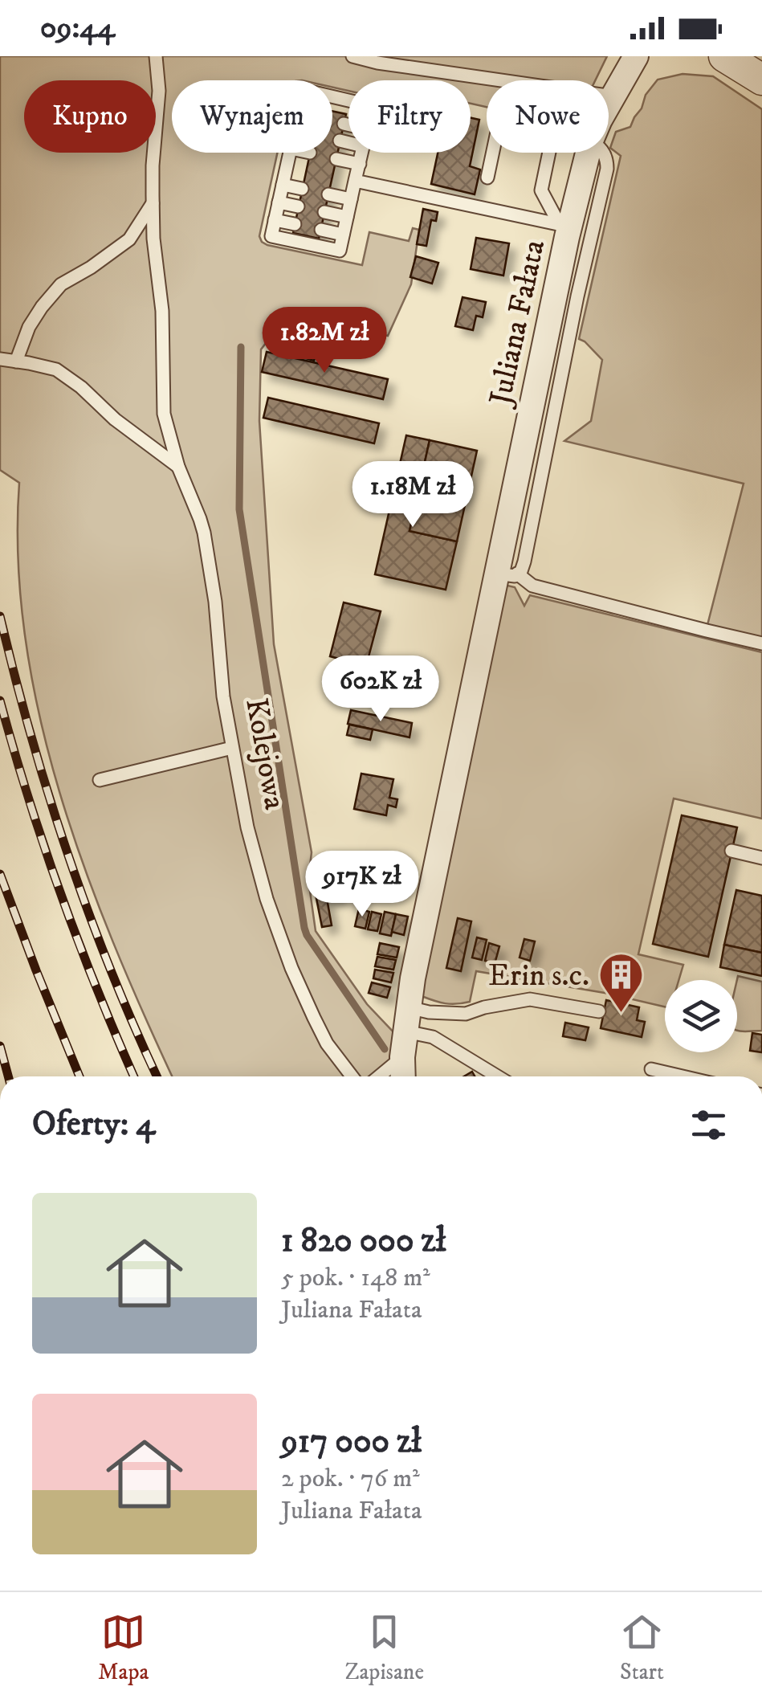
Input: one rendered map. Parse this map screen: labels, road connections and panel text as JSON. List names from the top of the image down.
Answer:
{
  "streets": {
    "street": ["Juliana Fałata"],
    "lane": ["Kolejowa"]
  },
  "places": {
    "building": ["Erin s.c."]
  },
  "page": {
    "status": "09:44",
    "chip": [
      "Kupno",
      "Wynajem",
      "Filtry",
      "Nowe"
    ],
    "price": [
      "1.82M zł",
      "1.18M zł",
      "602K zł",
      "917K zł"
    ],
    "heading": "Oferty: 4",
    "list": [
      {
        "name": "1 820 000 zł",
        "note": "5 pok. · 148 m² · Juliana Fałata"
      },
      {
        "name": "917 000 zł",
        "note": "2 pok. · 76 m² · Juliana Fałata"
      }
    ],
    "tabs": ["Mapa", "Zapisane", "Start"]
  }
}
